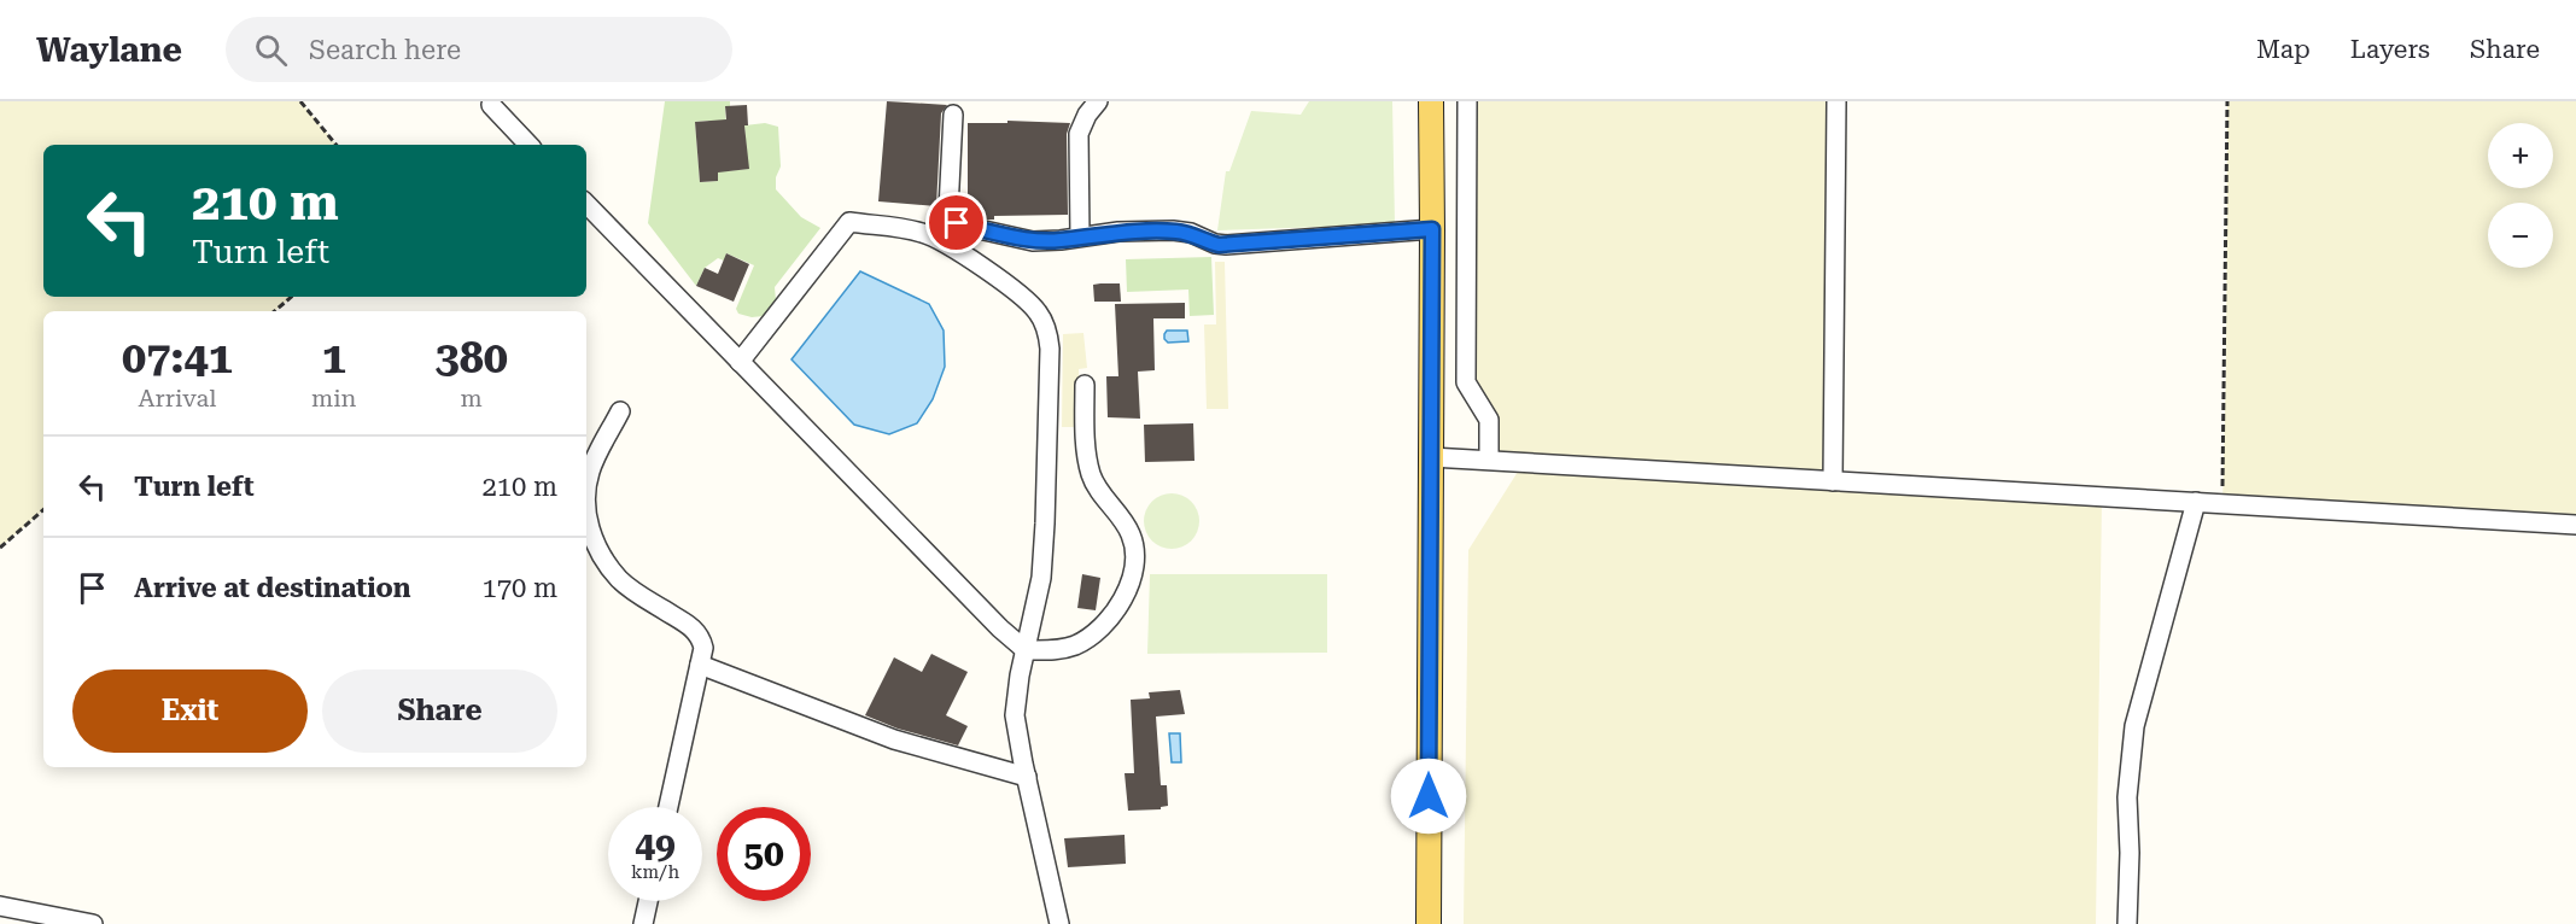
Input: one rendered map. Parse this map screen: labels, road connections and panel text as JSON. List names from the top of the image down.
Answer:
{
  "page": {
    "header": "Waylane",
    "search": "Search here",
    "nav": ["Map", "Layers", "Share"],
    "map_buttons": ["+", "−"],
    "turn": ["210 m", "Turn left"],
    "eta": [
      "07:41",
      "Arrival",
      "1",
      "min",
      "380",
      "m"
    ],
    "list": [
      {
        "name": "Turn left",
        "value": "210 m"
      },
      {
        "name": "Arrive at destination",
        "value": "170 m"
      }
    ],
    "buttons": ["Exit", "Share"],
    "speed": "49 km/h",
    "limit": "50"
  }
}
